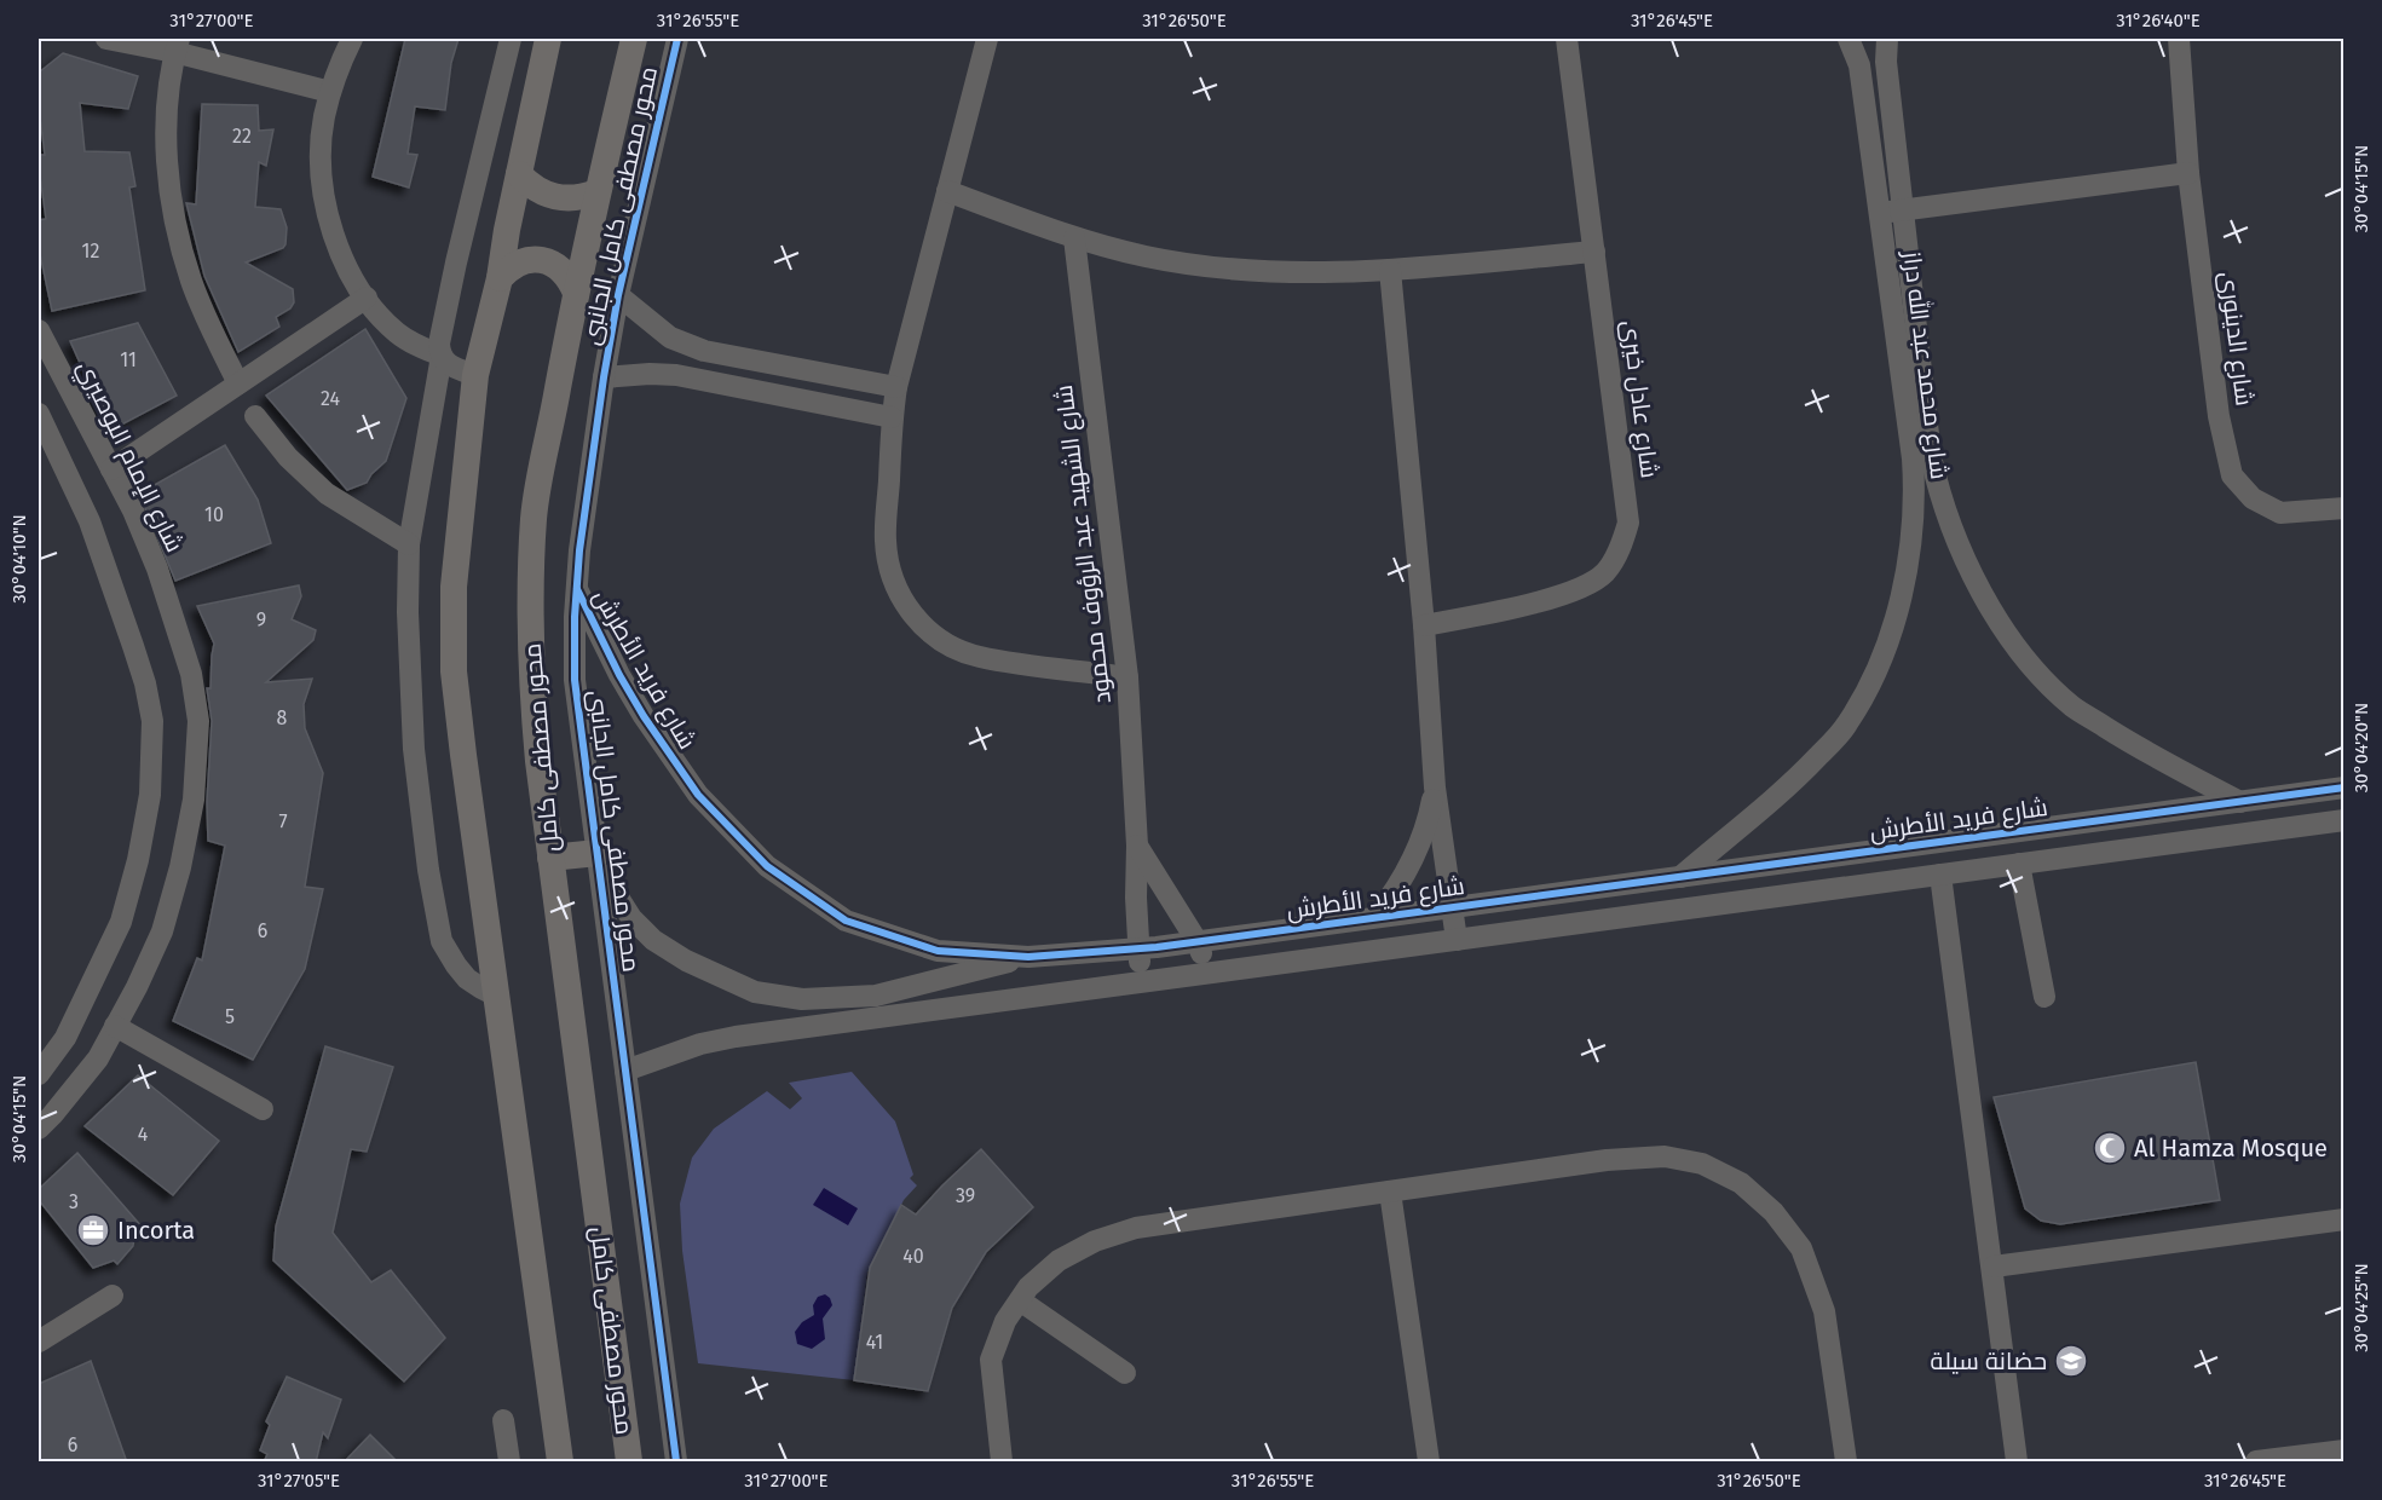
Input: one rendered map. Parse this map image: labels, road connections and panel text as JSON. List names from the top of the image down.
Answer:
{
  "streets": {
    "main road": ["محور مصطفى كامل"],
    "street": [
      "محور مصطفى كامل الجانبى",
      "شارع الدينورى",
      "شارع محمد عبد الله دراز",
      "شارع عادل خيرى",
      "شارع الإمام البوصيري",
      "شارع الشهيد عبد الرؤوف محمود",
      "شارع فريد الأطرش"
    ]
  },
  "crossings": [
    ["محور مصطفى كامل الجانبى", "شارع فريد الأطرش"],
    ["شارع محمد عبد الله دراز", "شارع فريد الأطرش"],
    ["شارع الشهيد عبد الرؤوف محمود", "شارع فريد الأطرش"]
  ],
  "places": {
    "mosque": ["Al Hamza Mosque"],
    "office": ["Incorta"],
    "school or university": ["حضانة سيلة"]
  },
  "house_numbers": [
    "22",
    "12",
    "11",
    "24",
    "10",
    "9",
    "8",
    "7",
    "6",
    "5",
    "4",
    "39",
    "3",
    "40",
    "41",
    "6"
  ],
  "coordinates": [
    "31°27'00\"E",
    "31°26'55\"E",
    "31°26'50\"E",
    "31°26'45\"E",
    "31°26'40\"E",
    "30°04'15\"N",
    "30°04'10\"N",
    "30°04'20\"N",
    "30°04'25\"N",
    "31°27'05\"E"
  ]
}
